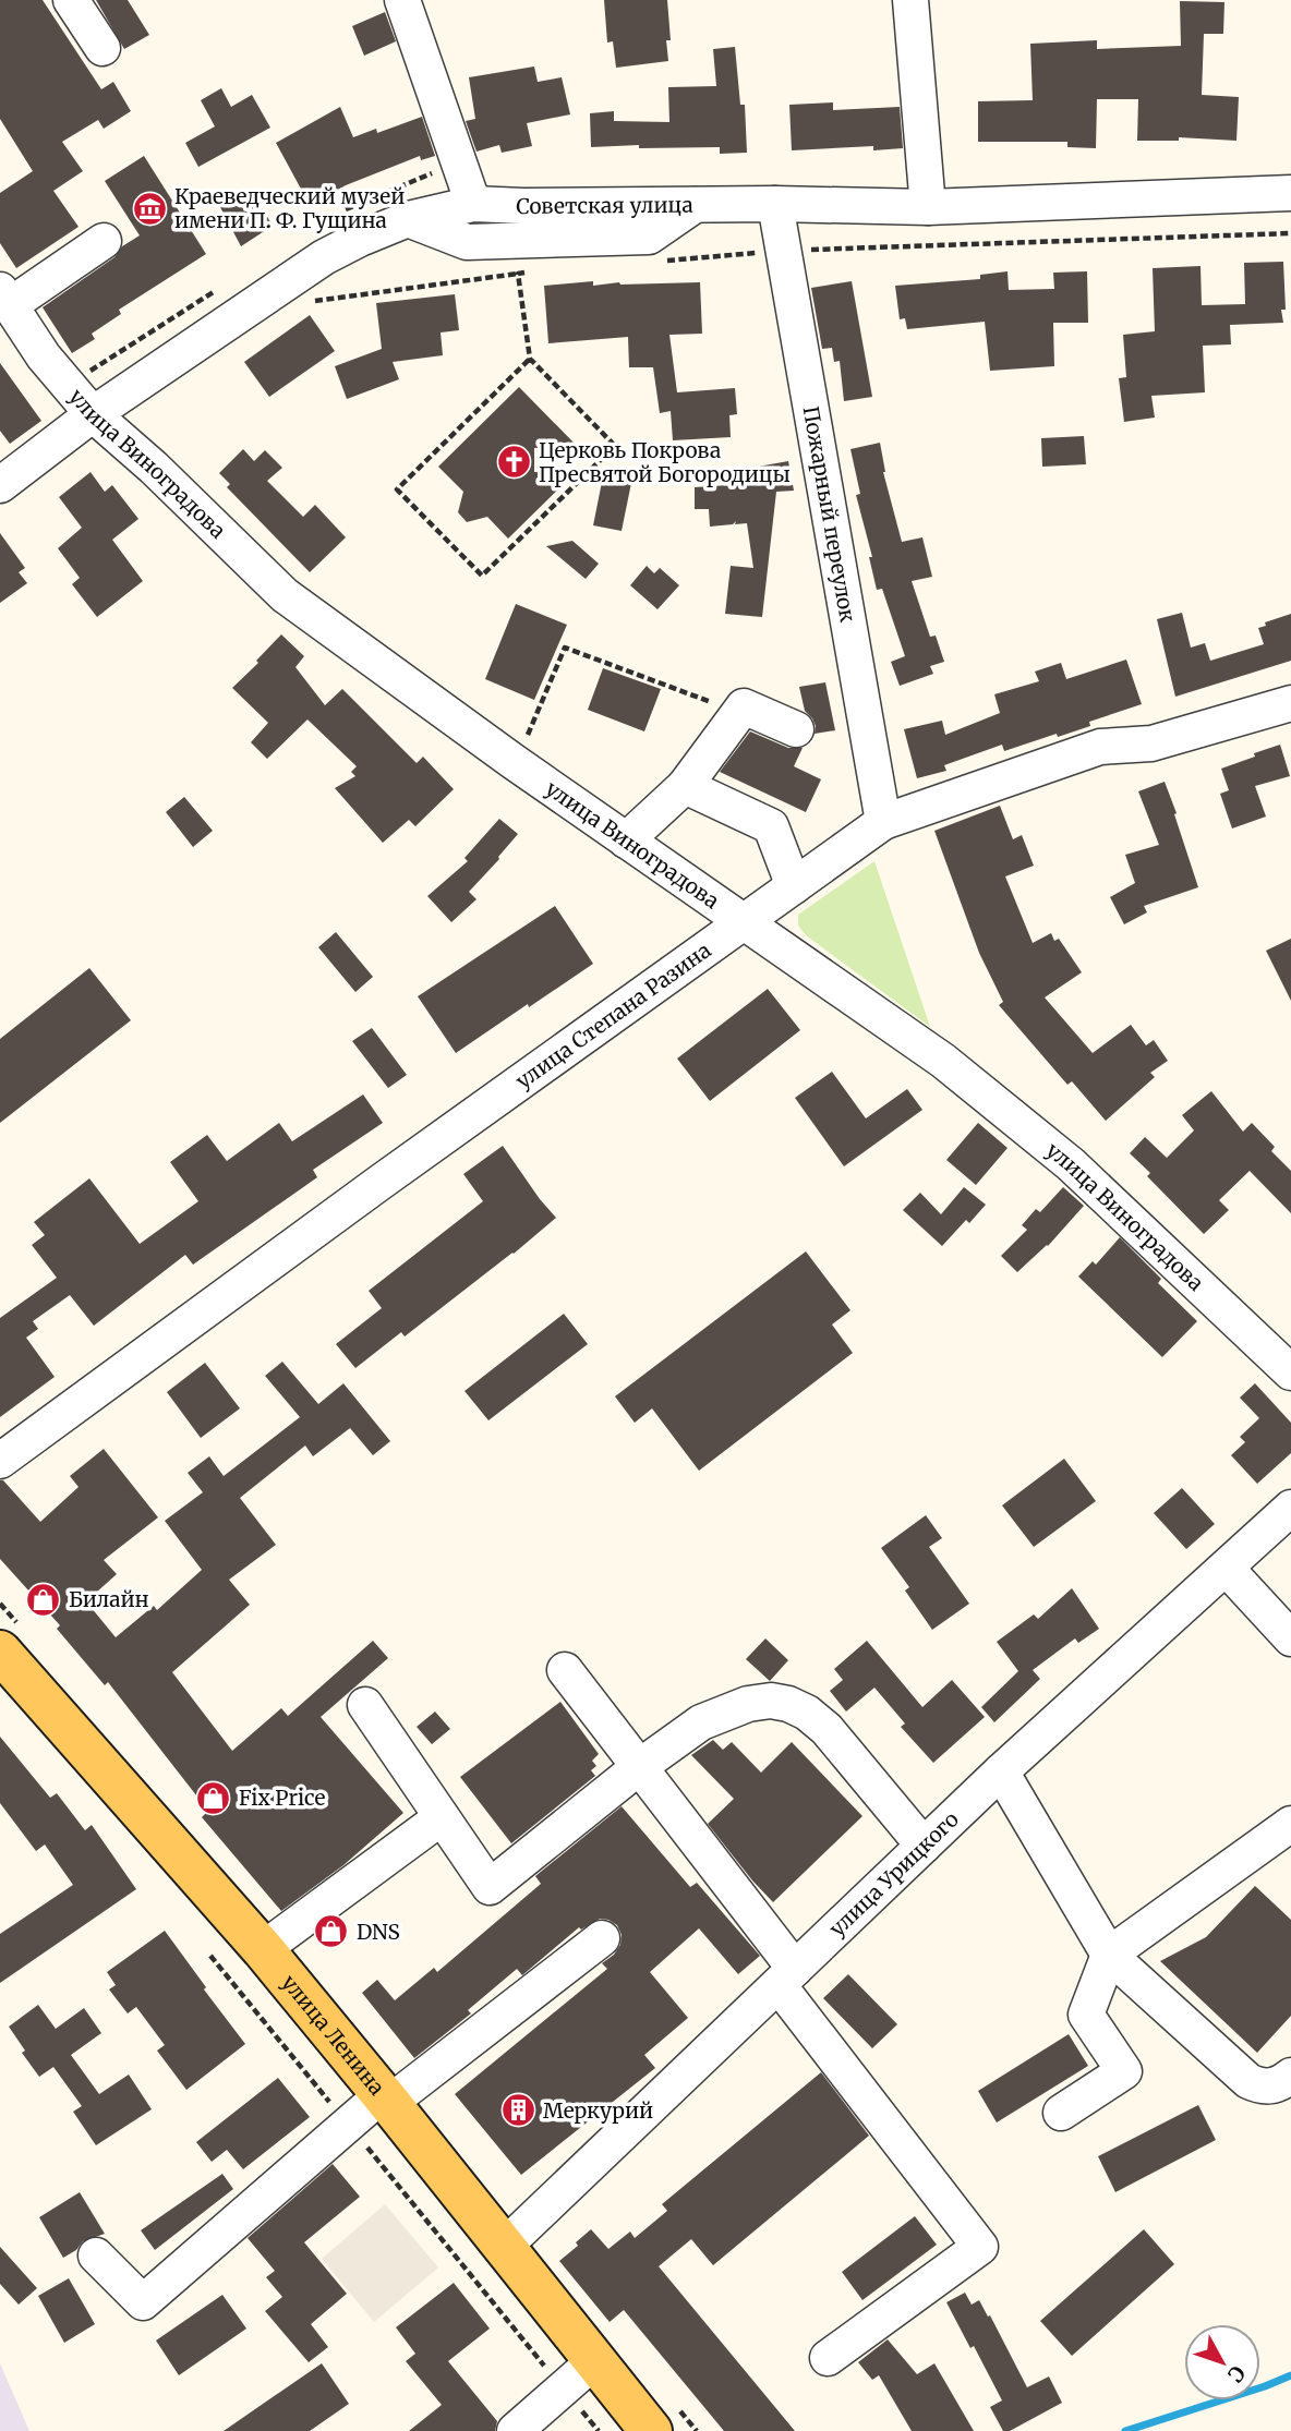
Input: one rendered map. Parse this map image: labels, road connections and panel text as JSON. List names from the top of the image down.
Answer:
{
  "streets": {
    "main road": ["улица Ленина"],
    "street": [
      "Советская улица",
      "улица Виноградова",
      "Пожарный переулок",
      "улица Степана Разина",
      "улица Урицкого"
    ]
  },
  "crossings": [
    ["Советская улица", "улица Виноградова"],
    ["Советская улица", "Пожарный переулок"],
    ["улица Виноградова", "улица Степана Разина"],
    ["Пожарный переулок", "улица Степана Разина"],
    ["улица Урицкого", "улица Ленина"]
  ],
  "places": {
    "museum": ["Краеведческий музей имени П. Ф. Гущина"],
    "church": ["Церковь Покрова Пресвятой Богородицы"],
    "shop": ["Билайн", "Fix Price", "DNS"],
    "building": ["Меркурий"]
  },
  "north": "bottom right"
}
